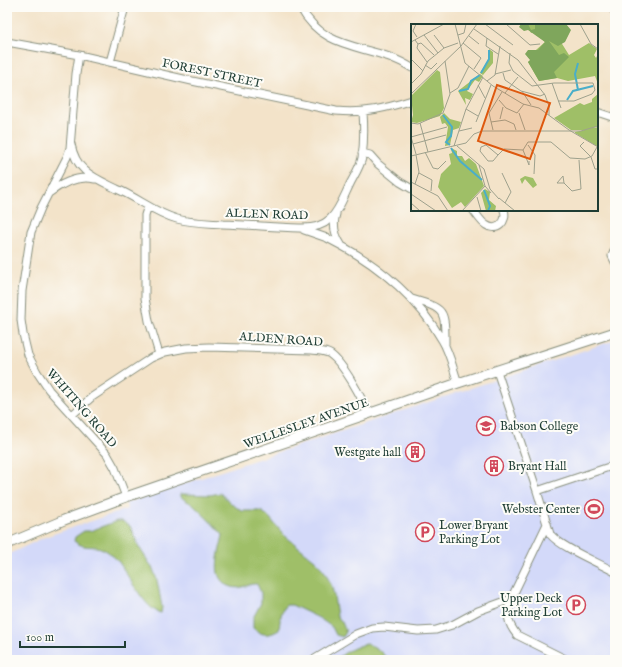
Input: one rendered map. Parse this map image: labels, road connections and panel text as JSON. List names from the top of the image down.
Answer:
{
  "streets": {
    "main road": ["WELLESLEY AVENUE"],
    "street": [
      "FOREST STREET",
      "ALLEN ROAD",
      "ALDEN ROAD",
      "WHITING ROAD"
    ]
  },
  "crossings": [
    ["FOREST STREET", "ALLEN ROAD"],
    ["FOREST STREET", "WHITING ROAD"],
    ["ALLEN ROAD", "WHITING ROAD"],
    ["ALDEN ROAD", "WHITING ROAD"],
    ["ALDEN ROAD", "WELLESLEY AVENUE"],
    ["WHITING ROAD", "WELLESLEY AVENUE"]
  ],
  "places": {
    "school or university": ["Babson College"],
    "building": ["Westgate hall", "Bryant Hall"],
    "sports": ["Webster Center"],
    "parking": ["Lower Bryant Parking Lot", "Upper Deck Parking Lot"]
  },
  "scale_bar": "100 m"
}
